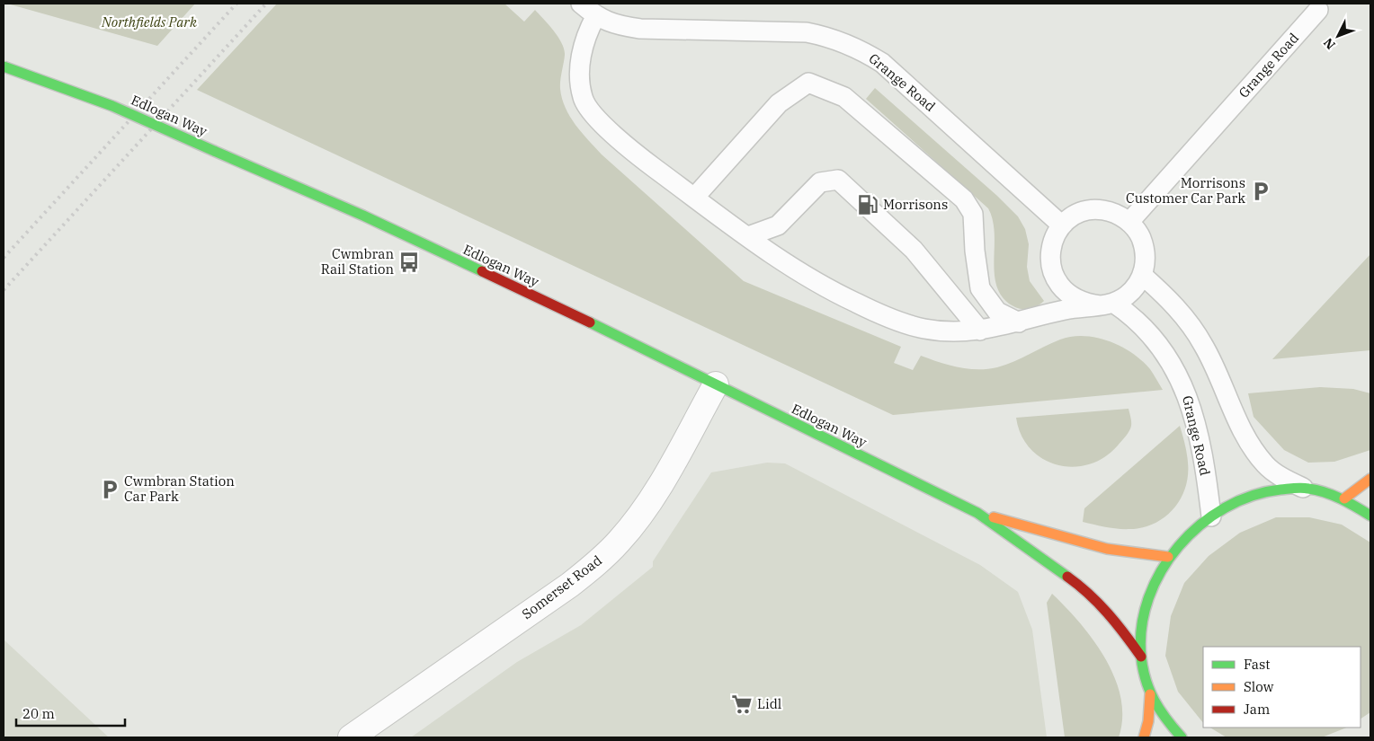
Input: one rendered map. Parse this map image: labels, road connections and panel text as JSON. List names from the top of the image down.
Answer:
{
  "streets": {
    "street": ["Edlogan Way", "Somerset Road"],
    "lane": ["Grange Road"]
  },
  "crossings": [
    ["Edlogan Way", "Somerset Road"]
  ],
  "parks": ["Northfields Park"],
  "places": {
    "parking": ["Morrisons Customer Car Park", "Cwmbran Station Car Park"],
    "fuel station": ["Morrisons"],
    "bus stop": ["Cwmbran Rail Station"],
    "supermarket": ["Lidl"]
  },
  "legend": ["Fast", "Slow", "Jam"],
  "scale_bar": "20 m",
  "north": "bottom left"
}
